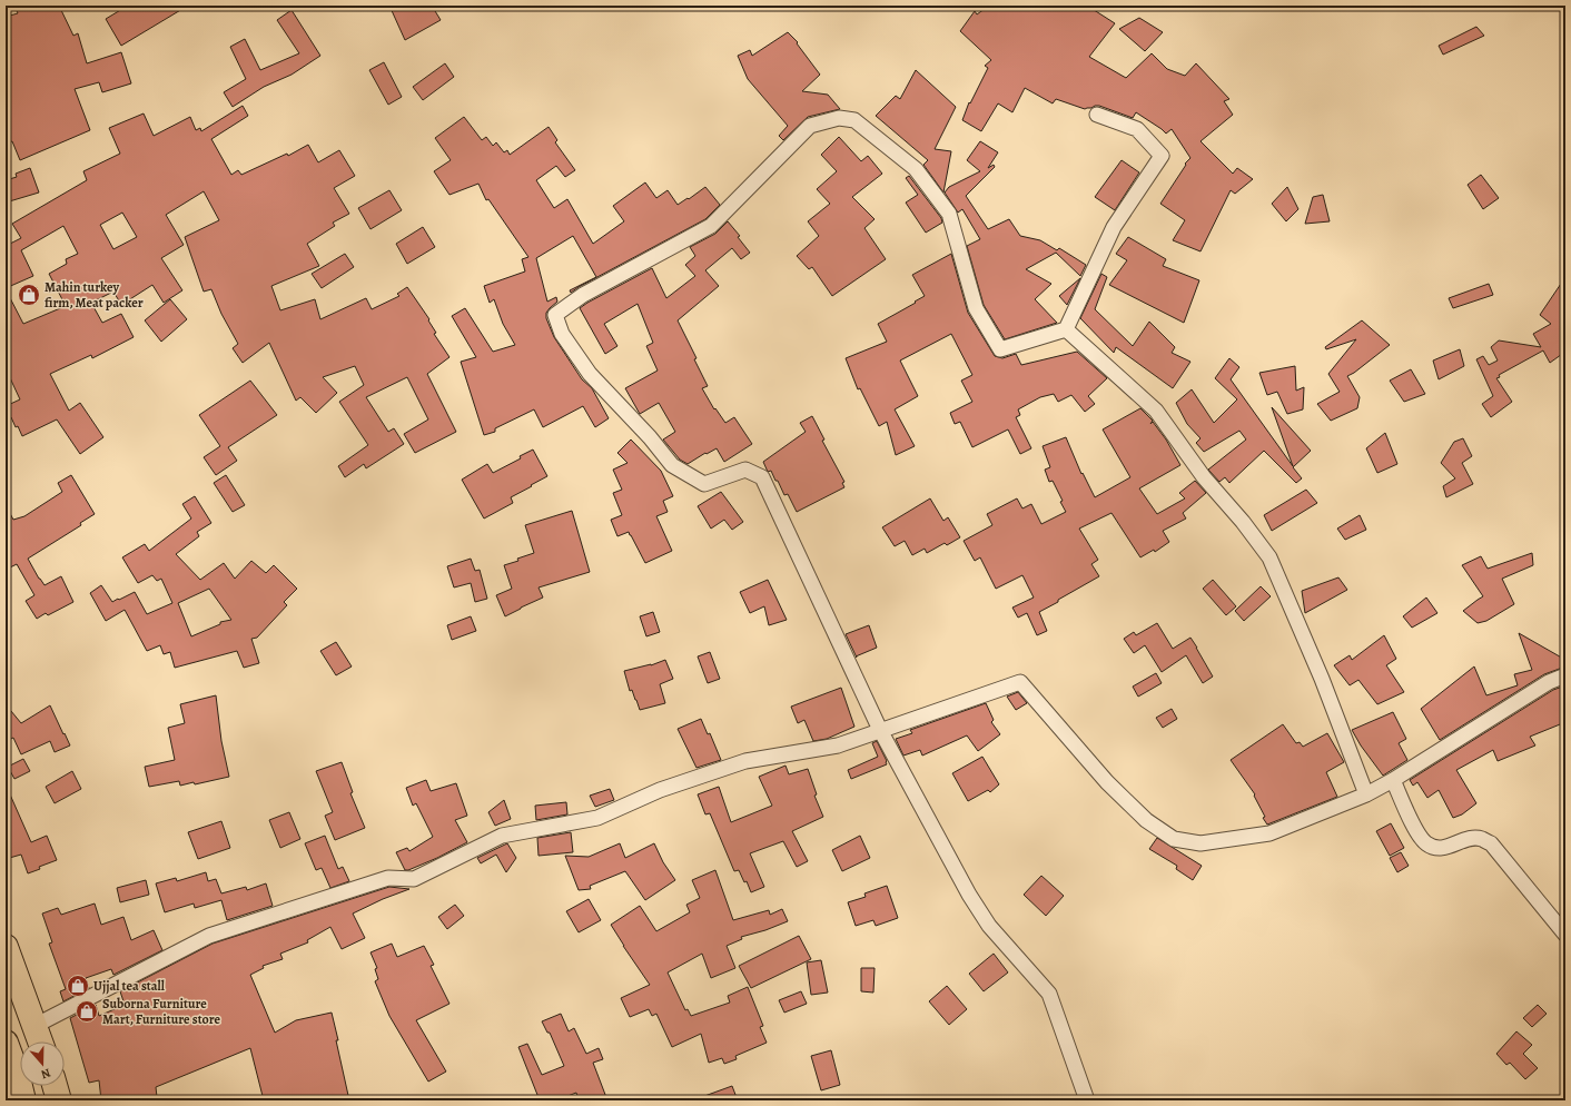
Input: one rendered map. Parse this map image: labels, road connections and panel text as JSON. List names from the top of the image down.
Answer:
{
  "places": {
    "shop": ["Mahin turkey firm, Meat packer", "Ujjal tea stall", "Suborna Furniture Mart, Furniture store"]
  },
  "north": "bottom"
}
